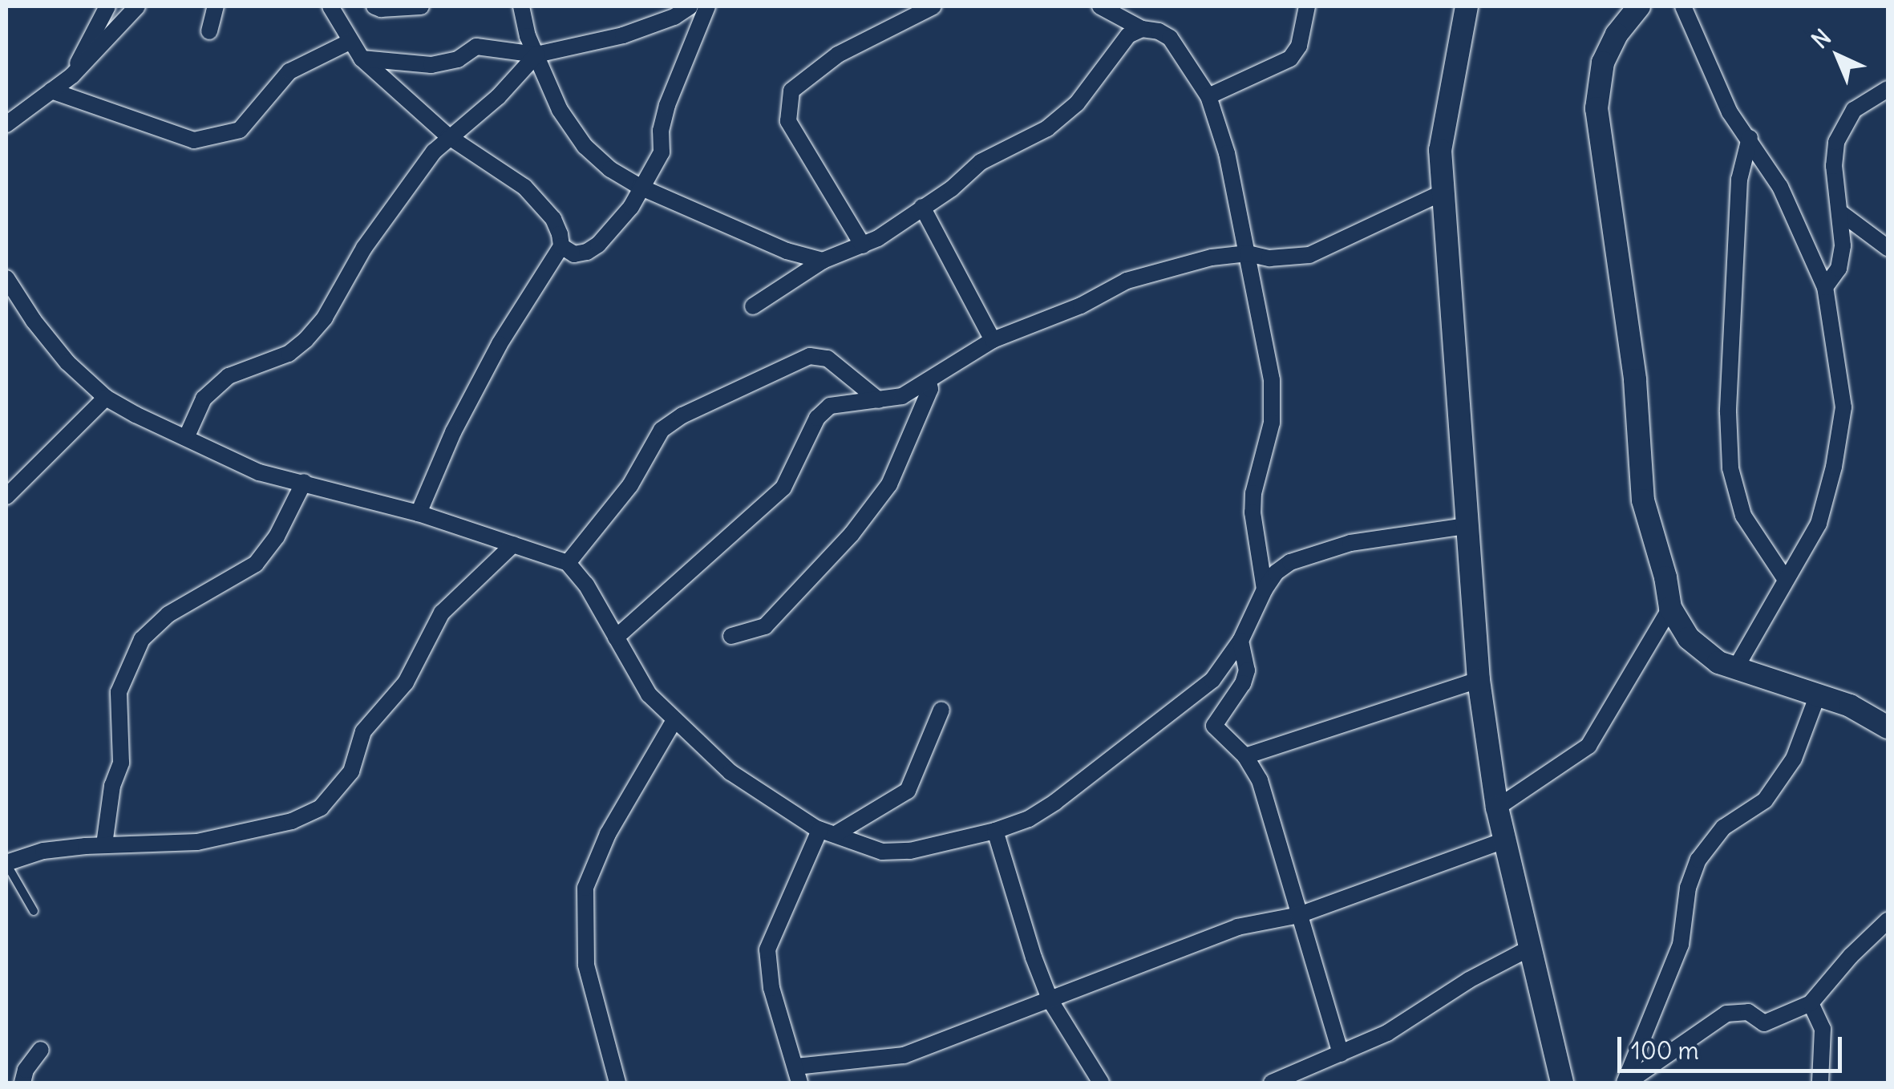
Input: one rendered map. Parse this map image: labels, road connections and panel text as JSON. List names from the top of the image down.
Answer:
{
  "scale_bar": "100 m",
  "north": "top left"
}
